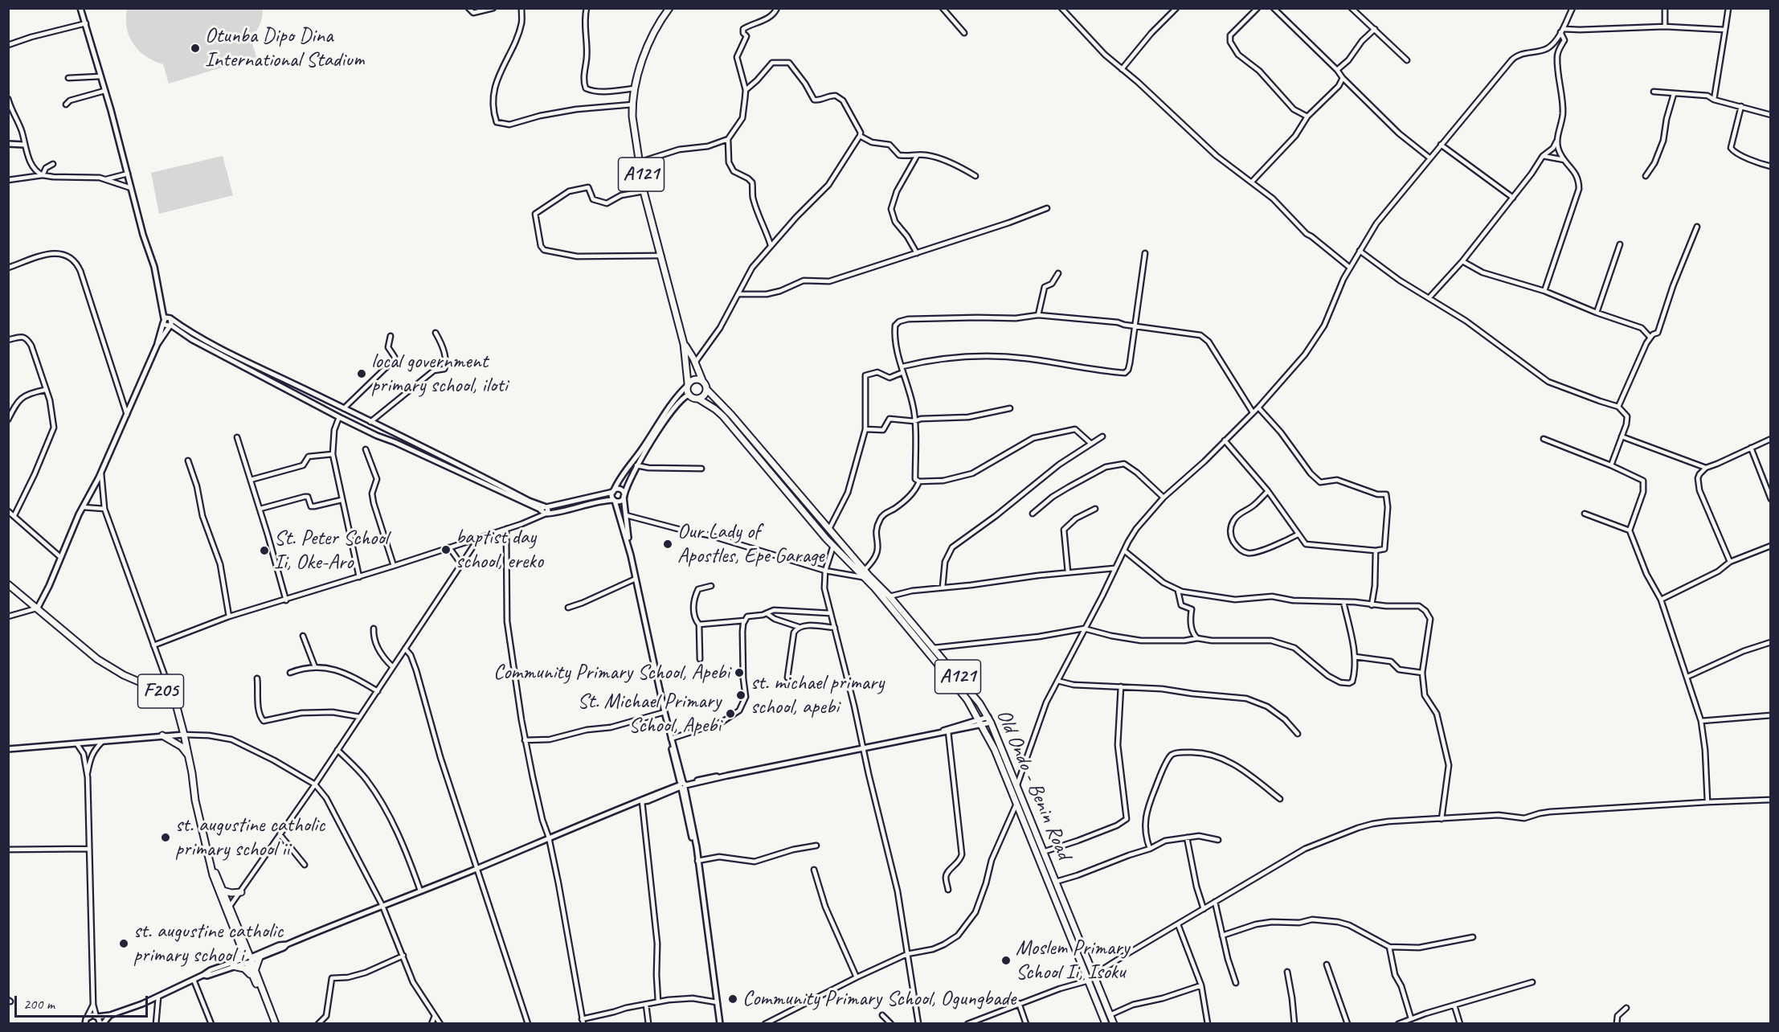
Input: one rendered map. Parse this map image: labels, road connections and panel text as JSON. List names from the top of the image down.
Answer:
{
  "streets": {
    "main road": ["A121", "F205", "Old Ondo - Benin Road"]
  },
  "places": [
    "Otunba Dipo Dina International Stadium",
    "local government primary school, iloti",
    "Our Lady of Apostles, Epe Garage",
    "baptist day school, ereko",
    "St. Peter School Ii, Oke-Aro",
    "Community Primary School, Apebi",
    "st. michael primary school, apebi",
    "St. Michael Primary School, Apebi",
    "st. augustine catholic primary school ii",
    "st. augustine catholic primary school i",
    "Moslem Primary School Ii, Isoku",
    "Community Primary School, Ogungbade"
  ],
  "scale_bar": "200 m"
}
